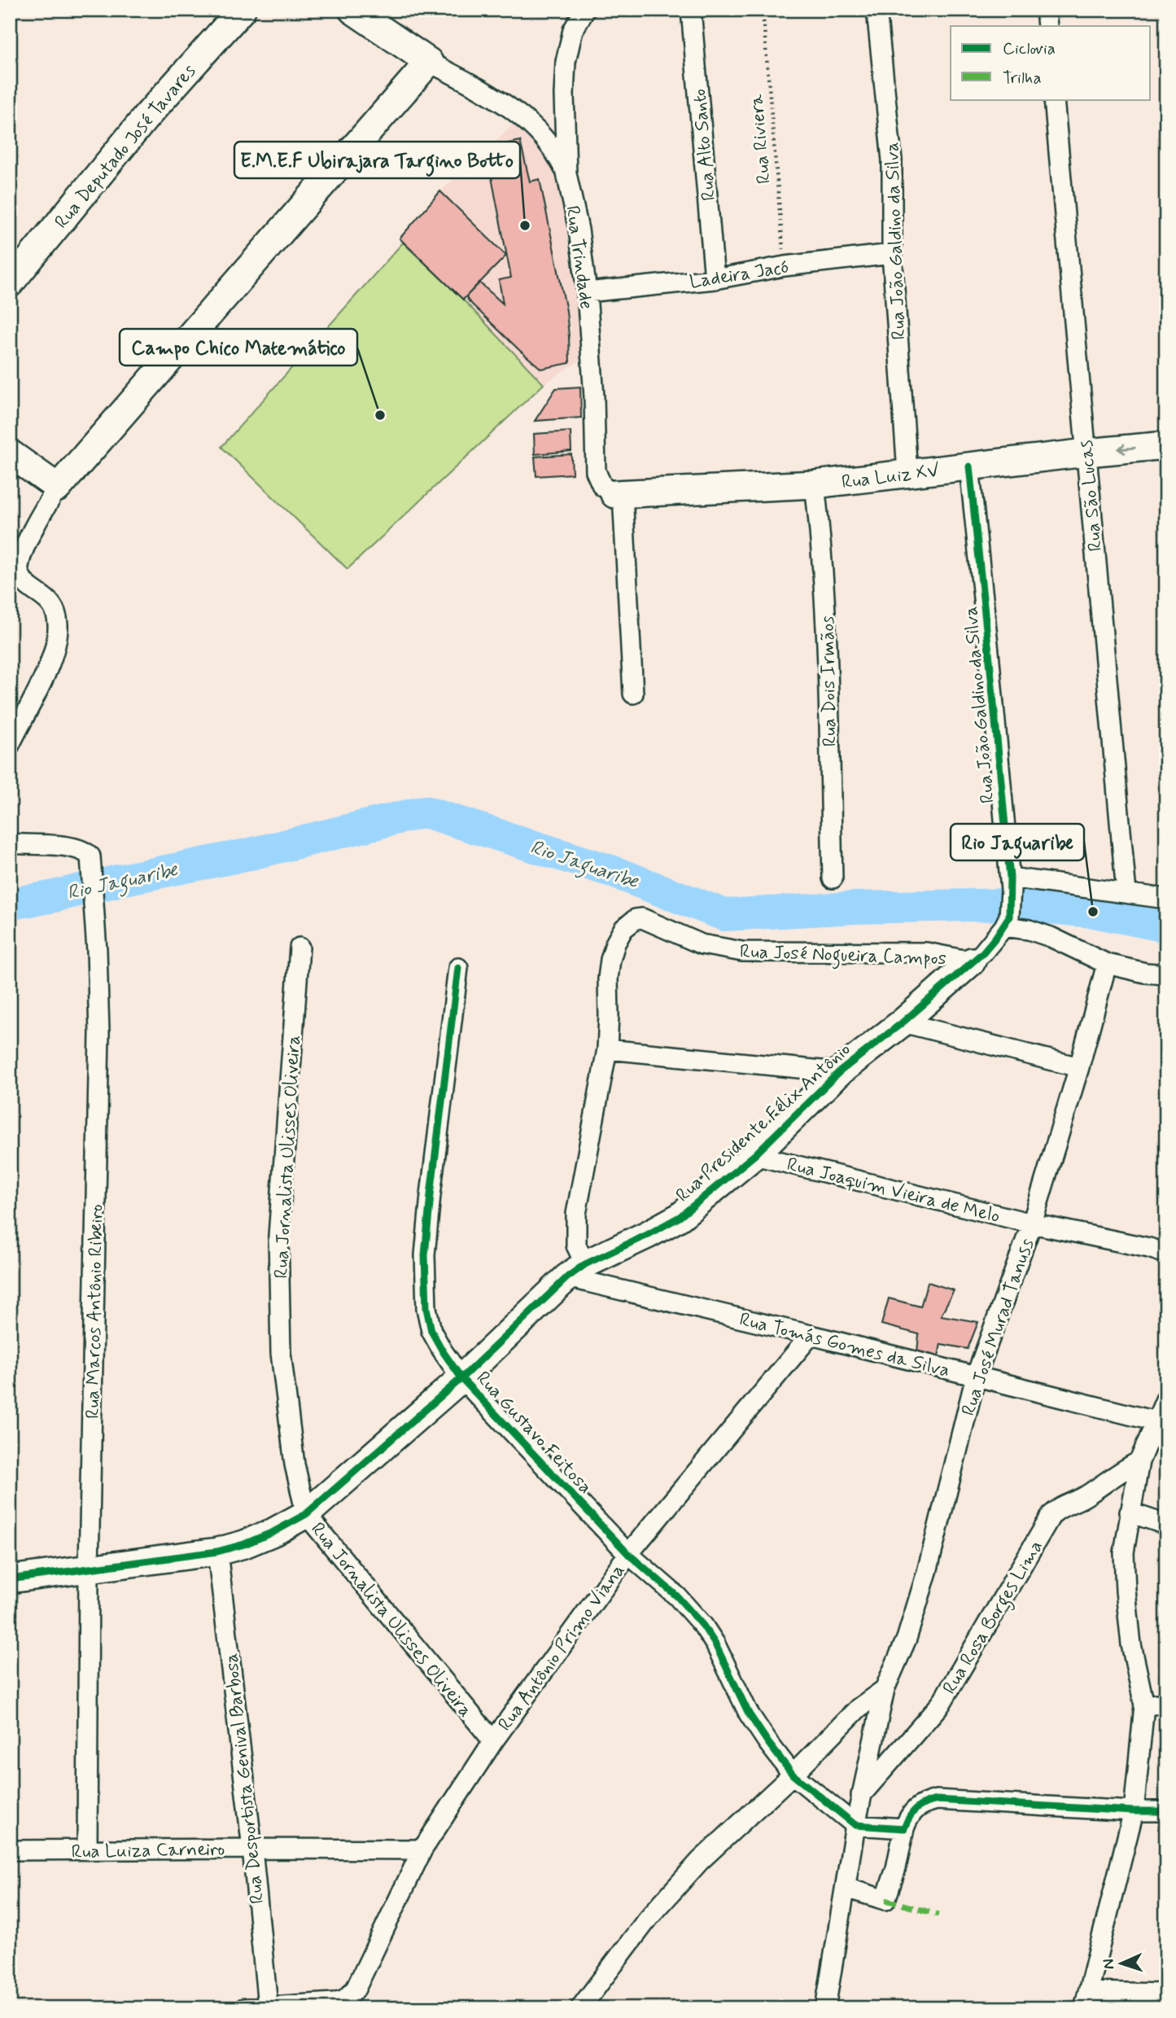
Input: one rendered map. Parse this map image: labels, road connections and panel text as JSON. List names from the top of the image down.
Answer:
{
  "streets": {
    "street": [
      "Rua Alto Santo",
      "Rua Deputado José Tavares",
      "Rua João Galdino da Silva",
      "Rua Trindade",
      "Ladeira Jacó",
      "Rua Luiz XV",
      "Rua São Lucas",
      "Rua Dois Irmãos",
      "Rua José Nogueira Campos",
      "Rua Presidente Félix Antônio",
      "Rua Jornalista Ulisses Oliveira",
      "Rua Joaquim Vieira de Melo",
      "Rua Marcos Antônio Ribeiro",
      "Rua José Murad Tanuss",
      "Rua Tomás Gomes da Silva",
      "Rua Gustavo Feitosa",
      "Rua Rosa Borges Lima",
      "Rua Antônio Primo Viana",
      "Rua Desportista Genival Barbosa",
      "Rua Luiza Carneiro"
    ],
    "path": ["Rua Riviera"]
  },
  "crossings": [
    ["Rua Riviera", "Ladeira Jacó"],
    ["Rua Alto Santo", "Ladeira Jacó"],
    ["Rua João Galdino da Silva", "Ladeira Jacó"],
    ["Rua João Galdino da Silva", "Rua Luiz XV"],
    ["Rua Trindade", "Ladeira Jacó"],
    ["Rua Trindade", "Rua Luiz XV"],
    ["Rua Luiz XV", "Rua São Lucas"],
    ["Rua Luiz XV", "Rua Dois Irmãos"],
    ["Rua José Nogueira Campos", "Rua Presidente Félix Antônio"],
    ["Rua José Nogueira Campos", "Rua Tomás Gomes da Silva"],
    ["Rua Presidente Félix Antônio", "Rua Jornalista Ulisses Oliveira"],
    ["Rua Presidente Félix Antônio", "Rua Joaquim Vieira de Melo"],
    ["Rua Presidente Félix Antônio", "Rua Marcos Antônio Ribeiro"],
    ["Rua Presidente Félix Antônio", "Rua Tomás Gomes da Silva"],
    ["Rua Presidente Félix Antônio", "Rua Gustavo Feitosa"],
    ["Rua Presidente Félix Antônio", "Rua Desportista Genival Barbosa"],
    ["Rua Jornalista Ulisses Oliveira", "Rua Antônio Primo Viana"],
    ["Rua Joaquim Vieira de Melo", "Rua José Murad Tanuss"],
    ["Rua Marcos Antônio Ribeiro", "Rua Luiza Carneiro"],
    ["Rua José Murad Tanuss", "Rua Tomás Gomes da Silva"],
    ["Rua José Murad Tanuss", "Rua Gustavo Feitosa"],
    ["Rua José Murad Tanuss", "Rua Rosa Borges Lima"],
    ["Rua Tomás Gomes da Silva", "Rua Antônio Primo Viana"],
    ["Rua Gustavo Feitosa", "Rua Antônio Primo Viana"],
    ["Rua Antônio Primo Viana", "Rua Desportista Genival Barbosa"],
    ["Rua Antônio Primo Viana", "Rua Luiza Carneiro"],
    ["Rua Desportista Genival Barbosa", "Rua Luiza Carneiro"]
  ],
  "water": ["Rio Jaguaribe"],
  "places": ["E.M.E.F Ubirajara Targino Botto", "Campo Chico Matemático", "Rio Jaguaribe"],
  "legend": ["Ciclovia", "Trilha"],
  "north": "left"
}
